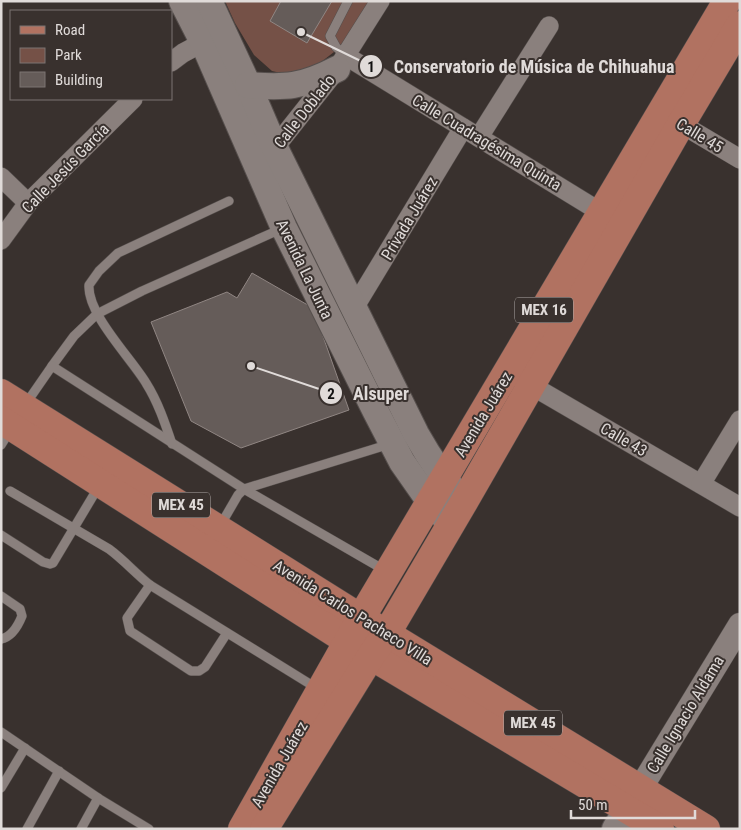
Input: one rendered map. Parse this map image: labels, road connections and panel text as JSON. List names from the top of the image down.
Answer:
{
  "streets": {
    "main road": [
      "Avenida La Junta",
      "MEX 16",
      "Avenida Juárez",
      "MEX 45",
      "Avenida Carlos Pacheco Villa"
    ],
    "street": [
      "Calle Doblado",
      "Calle 45",
      "Calle Cuadragésima Quinta",
      "Calle Jesús García",
      "Privada Juárez",
      "Calle 43",
      "Calle Ignacio Aldama"
    ]
  },
  "crossings": [
    ["Calle Doblado", "Calle Cuadragésima Quinta"],
    ["Calle Doblado", "Avenida La Junta"],
    ["Calle 45", "Avenida Juárez"],
    ["Calle Cuadragésima Quinta", "Privada Juárez"],
    ["Calle Cuadragésima Quinta", "Avenida Juárez"],
    ["Privada Juárez", "Avenida La Junta"],
    ["Avenida La Junta", "Avenida Juárez"],
    ["Avenida Juárez", "Calle 43"],
    ["Avenida Juárez", "Avenida Carlos Pacheco Villa"],
    ["Avenida Carlos Pacheco Villa", "Calle Ignacio Aldama"]
  ],
  "places": ["Conservatorio de Música de Chihuahua", "Alsuper"],
  "legend": ["Road", "Park", "Building"],
  "scale_bar": "50 m"
}
